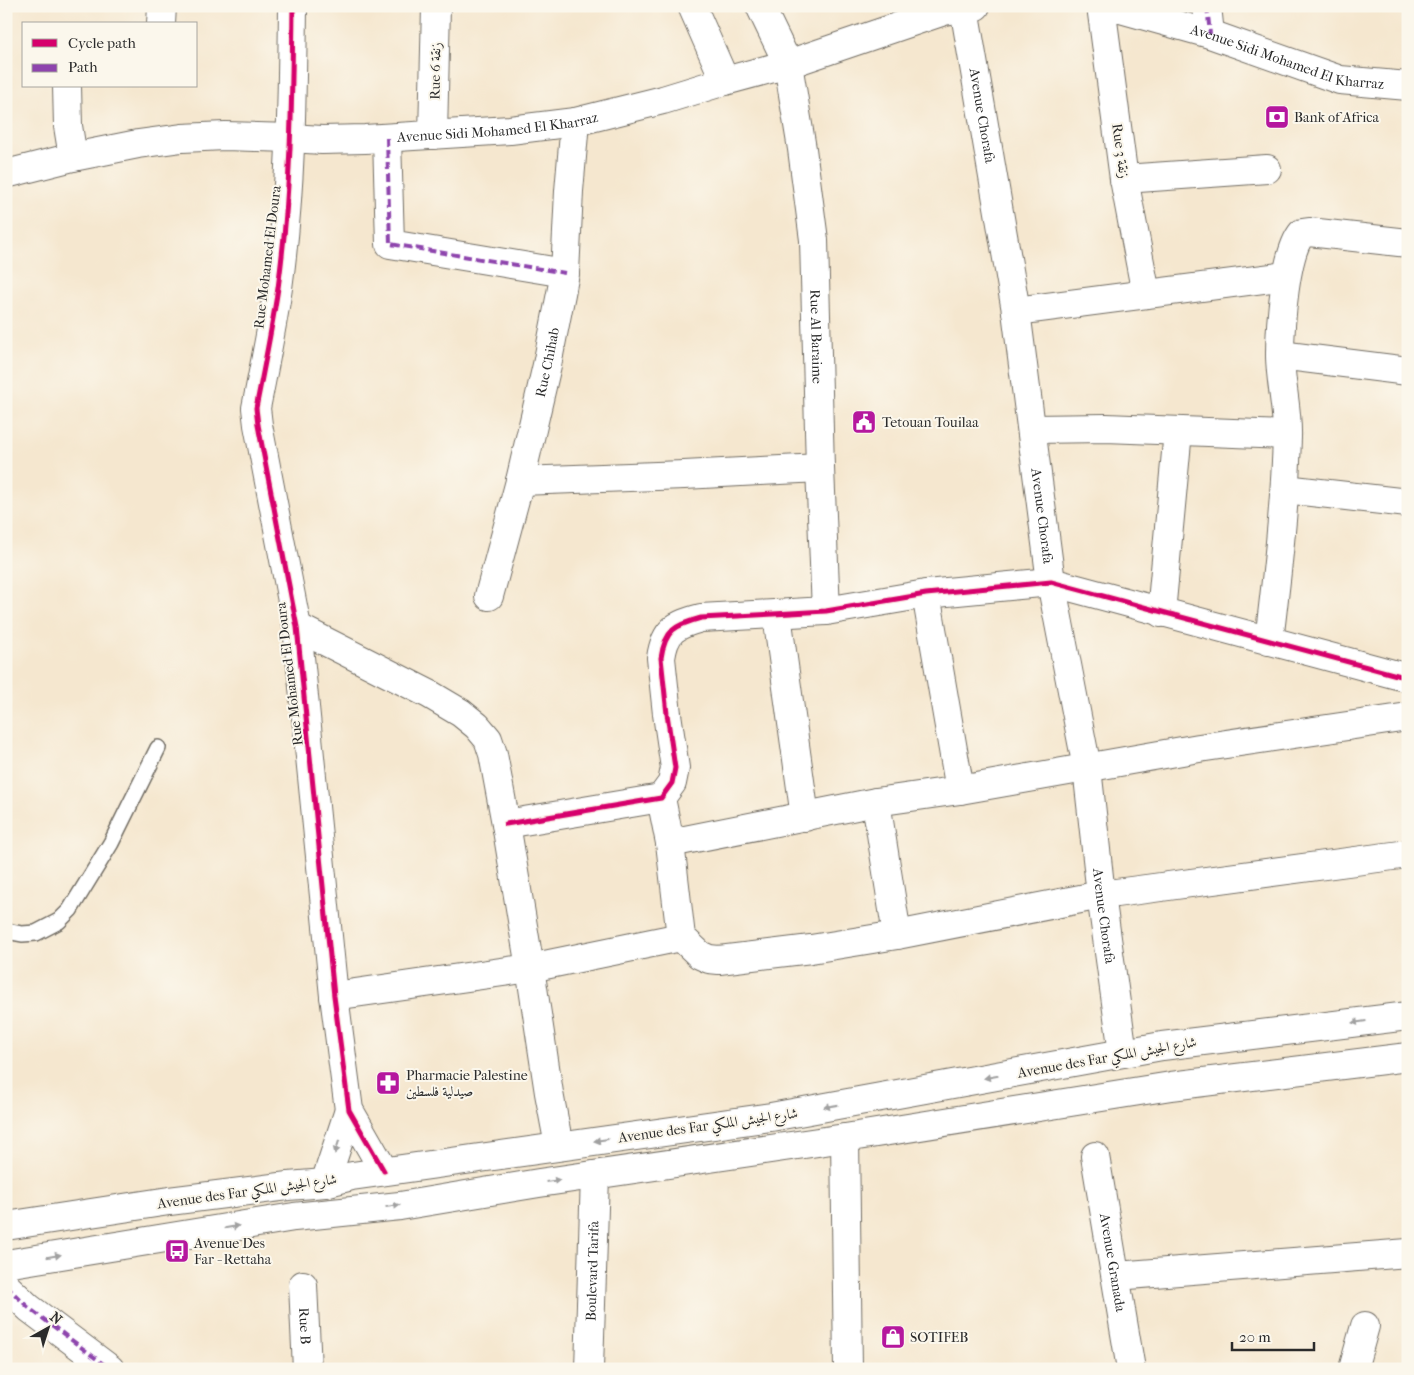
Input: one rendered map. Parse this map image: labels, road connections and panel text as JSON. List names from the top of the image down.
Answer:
{
  "streets": {
    "street": [
      "Avenue Sidi Mohamed El Kharraz",
      "Rue 6 زنقة",
      "Avenue Chorafa",
      "Rue 3 زنقة",
      "Rue Mohamed El Doura",
      "Rue Al Baraime",
      "Rue Chihab",
      "Avenue des Far شارع الجيش الملكي",
      "Avenue Granada",
      "Boulevard Tarifa",
      "Rue B"
    ]
  },
  "crossings": [
    ["Avenue Sidi Mohamed El Kharraz", "Rue 6 زنقة"],
    ["Avenue Sidi Mohamed El Kharraz", "Avenue Chorafa"],
    ["Avenue Sidi Mohamed El Kharraz", "Rue Mohamed El Doura"],
    ["Avenue Sidi Mohamed El Kharraz", "Rue Al Baraime"],
    ["Avenue Sidi Mohamed El Kharraz", "Rue Chihab"],
    ["Avenue Chorafa", "Avenue des Far شارع الجيش الملكي"],
    ["Rue Mohamed El Doura", "Avenue des Far شارع الجيش الملكي"]
  ],
  "places": {
    "bank": ["Bank of Africa"],
    "public building": ["Tetouan Touilaa"],
    "pharmacy": ["Pharmacie Palestine صيدلية فلسطين"],
    "bus stop": ["Avenue Des Far - Rettaha"],
    "shop": ["SOTIFEB"]
  },
  "legend": ["Cycle path", "Path"],
  "scale_bar": "20 m",
  "north": "top right"
}
